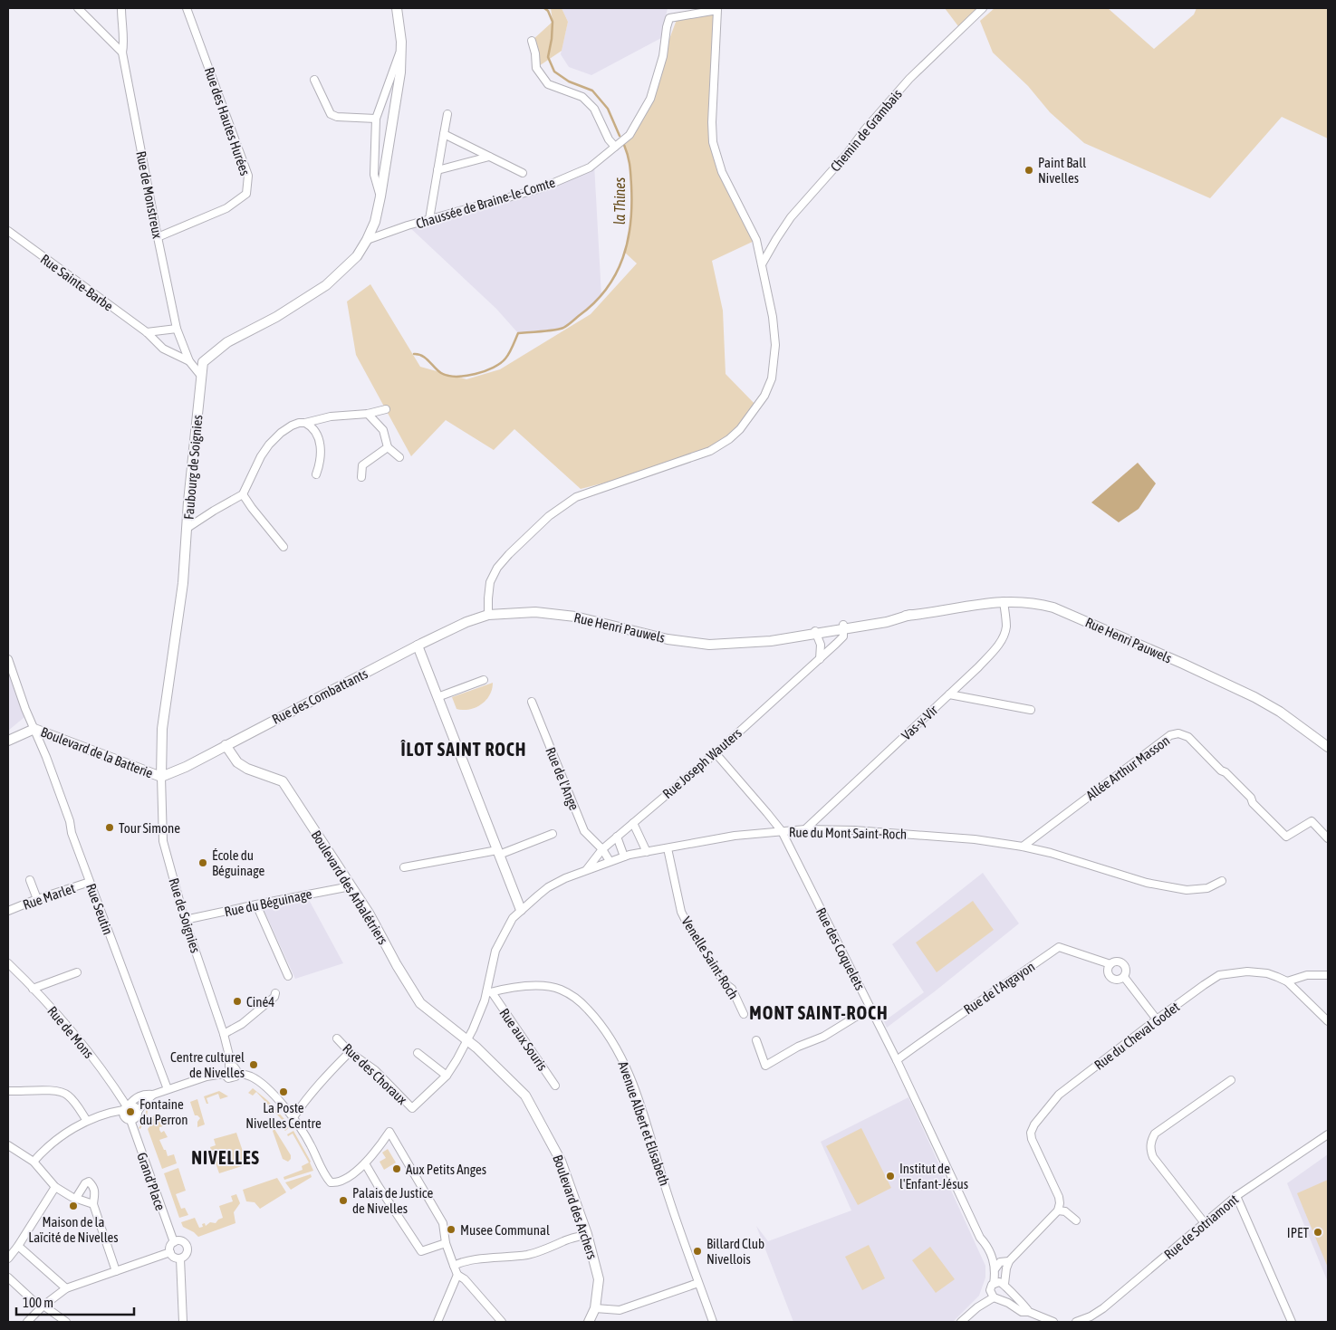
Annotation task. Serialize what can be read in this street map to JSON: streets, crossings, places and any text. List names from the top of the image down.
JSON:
{
  "streets": {
    "main road": [
      "Faubourg de Soignies",
      "Rue Henri Pauwels",
      "Rue des Combattants",
      "Boulevard de la Batterie",
      "Boulevard des Arbalétriers",
      "Boulevard des Archers"
    ],
    "street": [
      "Rue des Hautes Hurées",
      "Chemin de Grambais",
      "Rue de Monstreux",
      "Chaussée de Braine-le-Comte",
      "Rue Sainte-Barbe",
      "Vas-y-Vir",
      "Rue Joseph Wauters",
      "Allée Arthur Masson",
      "Rue de l'Ange",
      "Rue du Mont Saint-Roch",
      "Rue Marlet",
      "Rue du Béguinage",
      "Rue Seutin",
      "Rue de Soignies",
      "Rue des Coquelets",
      "Venelle Saint-Roch",
      "Rue de l'Argayon",
      "Rue de Mons",
      "Rue du Cheval Godet",
      "Rue aux Souris",
      "Rue des Choraux",
      "Avenue Albert et Elisabeth",
      "Grand'Place",
      "Rue de Sotriamont"
    ]
  },
  "crossings": [
    ["Rue des Hautes Hurées", "Rue de Monstreux"],
    ["Chemin de Grambais", "Chaussée de Braine-le-Comte"],
    ["Rue de Monstreux", "Rue Sainte-Barbe"],
    ["Rue de Monstreux", "Faubourg de Soignies"],
    ["Chaussée de Braine-le-Comte", "Faubourg de Soignies"],
    ["Faubourg de Soignies", "Rue des Combattants"],
    ["Faubourg de Soignies", "Boulevard de la Batterie"],
    ["Faubourg de Soignies", "Rue de Soignies"],
    ["Rue Henri Pauwels", "Rue des Combattants"],
    ["Rue Henri Pauwels", "Vas-y-Vir"],
    ["Rue Henri Pauwels", "Rue Joseph Wauters"],
    ["Rue des Combattants", "Boulevard de la Batterie"],
    ["Rue des Combattants", "Boulevard des Arbalétriers"],
    ["Rue des Combattants", "Rue de Soignies"],
    ["Vas-y-Vir", "Rue du Mont Saint-Roch"],
    ["Boulevard de la Batterie", "Rue Seutin"],
    ["Boulevard de la Batterie", "Rue de Soignies"],
    ["Rue Joseph Wauters", "Rue de l'Ange"],
    ["Rue Joseph Wauters", "Rue du Mont Saint-Roch"],
    ["Rue Joseph Wauters", "Rue des Coquelets"],
    ["Allée Arthur Masson", "Rue du Mont Saint-Roch"],
    ["Rue de l'Ange", "Rue du Mont Saint-Roch"],
    ["Rue du Mont Saint-Roch", "Boulevard des Arbalétriers"],
    ["Rue du Mont Saint-Roch", "Rue des Coquelets"],
    ["Rue du Mont Saint-Roch", "Venelle Saint-Roch"],
    ["Rue du Mont Saint-Roch", "Rue aux Souris"],
    ["Rue du Mont Saint-Roch", "Rue des Choraux"],
    ["Rue du Mont Saint-Roch", "Avenue Albert et Elisabeth"],
    ["Rue du Mont Saint-Roch", "Boulevard des Archers"],
    ["Boulevard des Arbalétriers", "Rue du Béguinage"],
    ["Boulevard des Arbalétriers", "Boulevard des Archers"],
    ["Rue Marlet", "Rue Seutin"],
    ["Rue du Béguinage", "Rue de Soignies"],
    ["Rue des Coquelets", "Rue de l'Argayon"],
    ["Rue de Mons", "Grand'Place"],
    ["Rue aux Souris", "Avenue Albert et Elisabeth"]
  ],
  "districts": ["ÎLOT SAINT ROCH", "MONT SAINT-ROCH", "NIVELLES"],
  "water": ["la Thines"],
  "places": [
    "Paint Ball Nivelles",
    "Tour Simone",
    "École du Béguinage",
    "Ciné4",
    "Centre culturel de Nivelles",
    "La Poste Nivelles Centre",
    "Fontaine du Perron",
    "Aux Petits Anges",
    "Institut de l'Enfant-Jésus",
    "Palais de Justice de Nivelles",
    "Maison de la Laïcité de Nivelles",
    "Musee Communal",
    "IPET",
    "Billard Club Nivellois"
  ],
  "scale_bar": "100 m"
}
